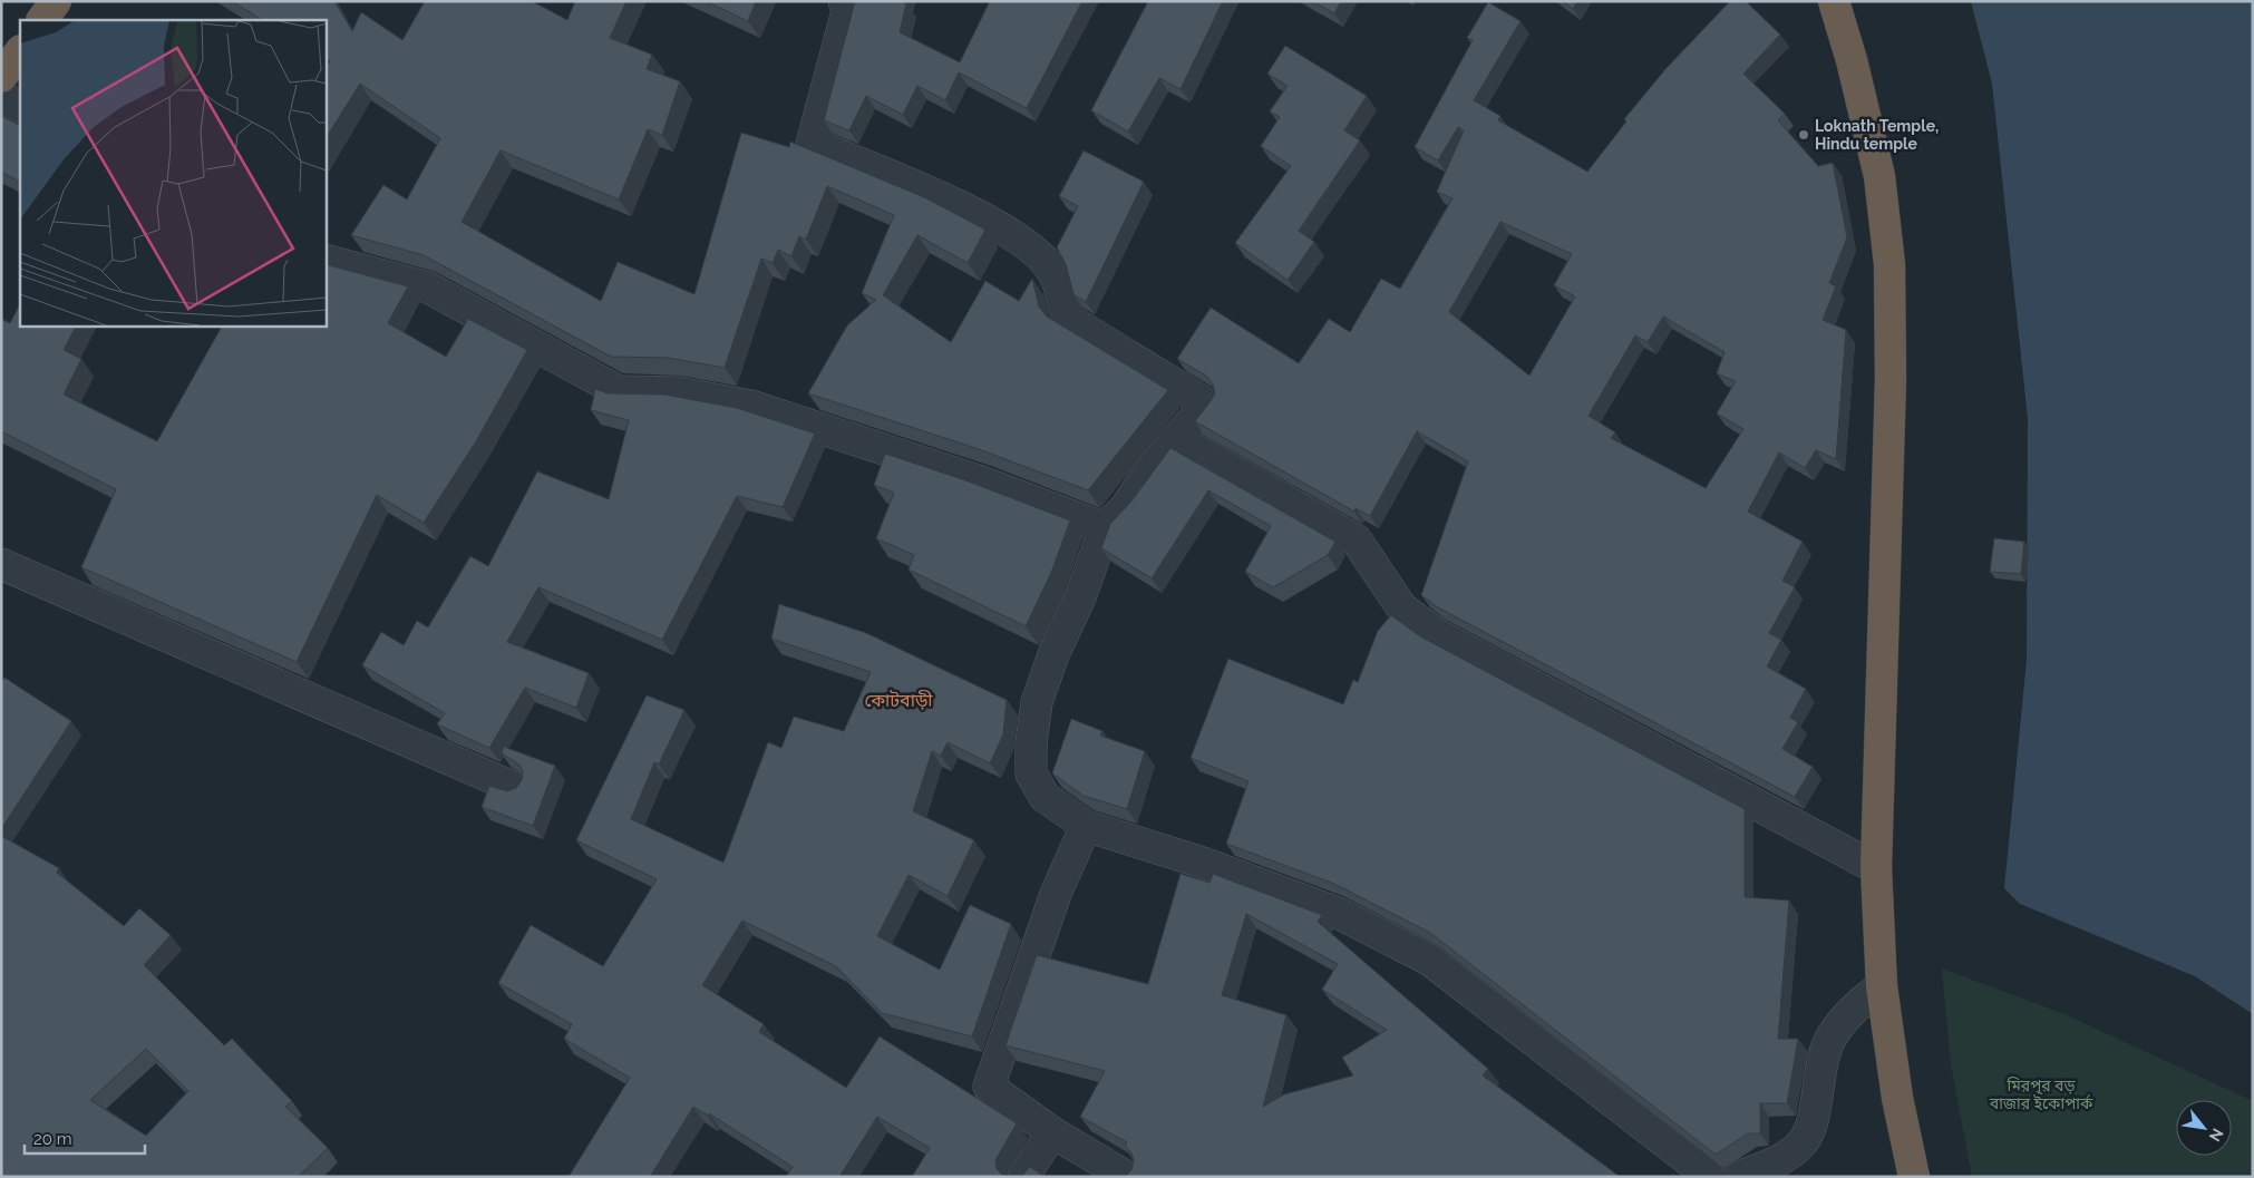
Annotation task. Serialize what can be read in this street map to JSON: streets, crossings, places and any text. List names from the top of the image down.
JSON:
{
  "districts": ["কোটবাড়ী"],
  "parks": ["মিরপুর বড় বাজার ইকোপার্ক"],
  "places": ["Loknath Temple, Hindu temple"],
  "scale_bar": "20 m",
  "north": "bottom right"
}
